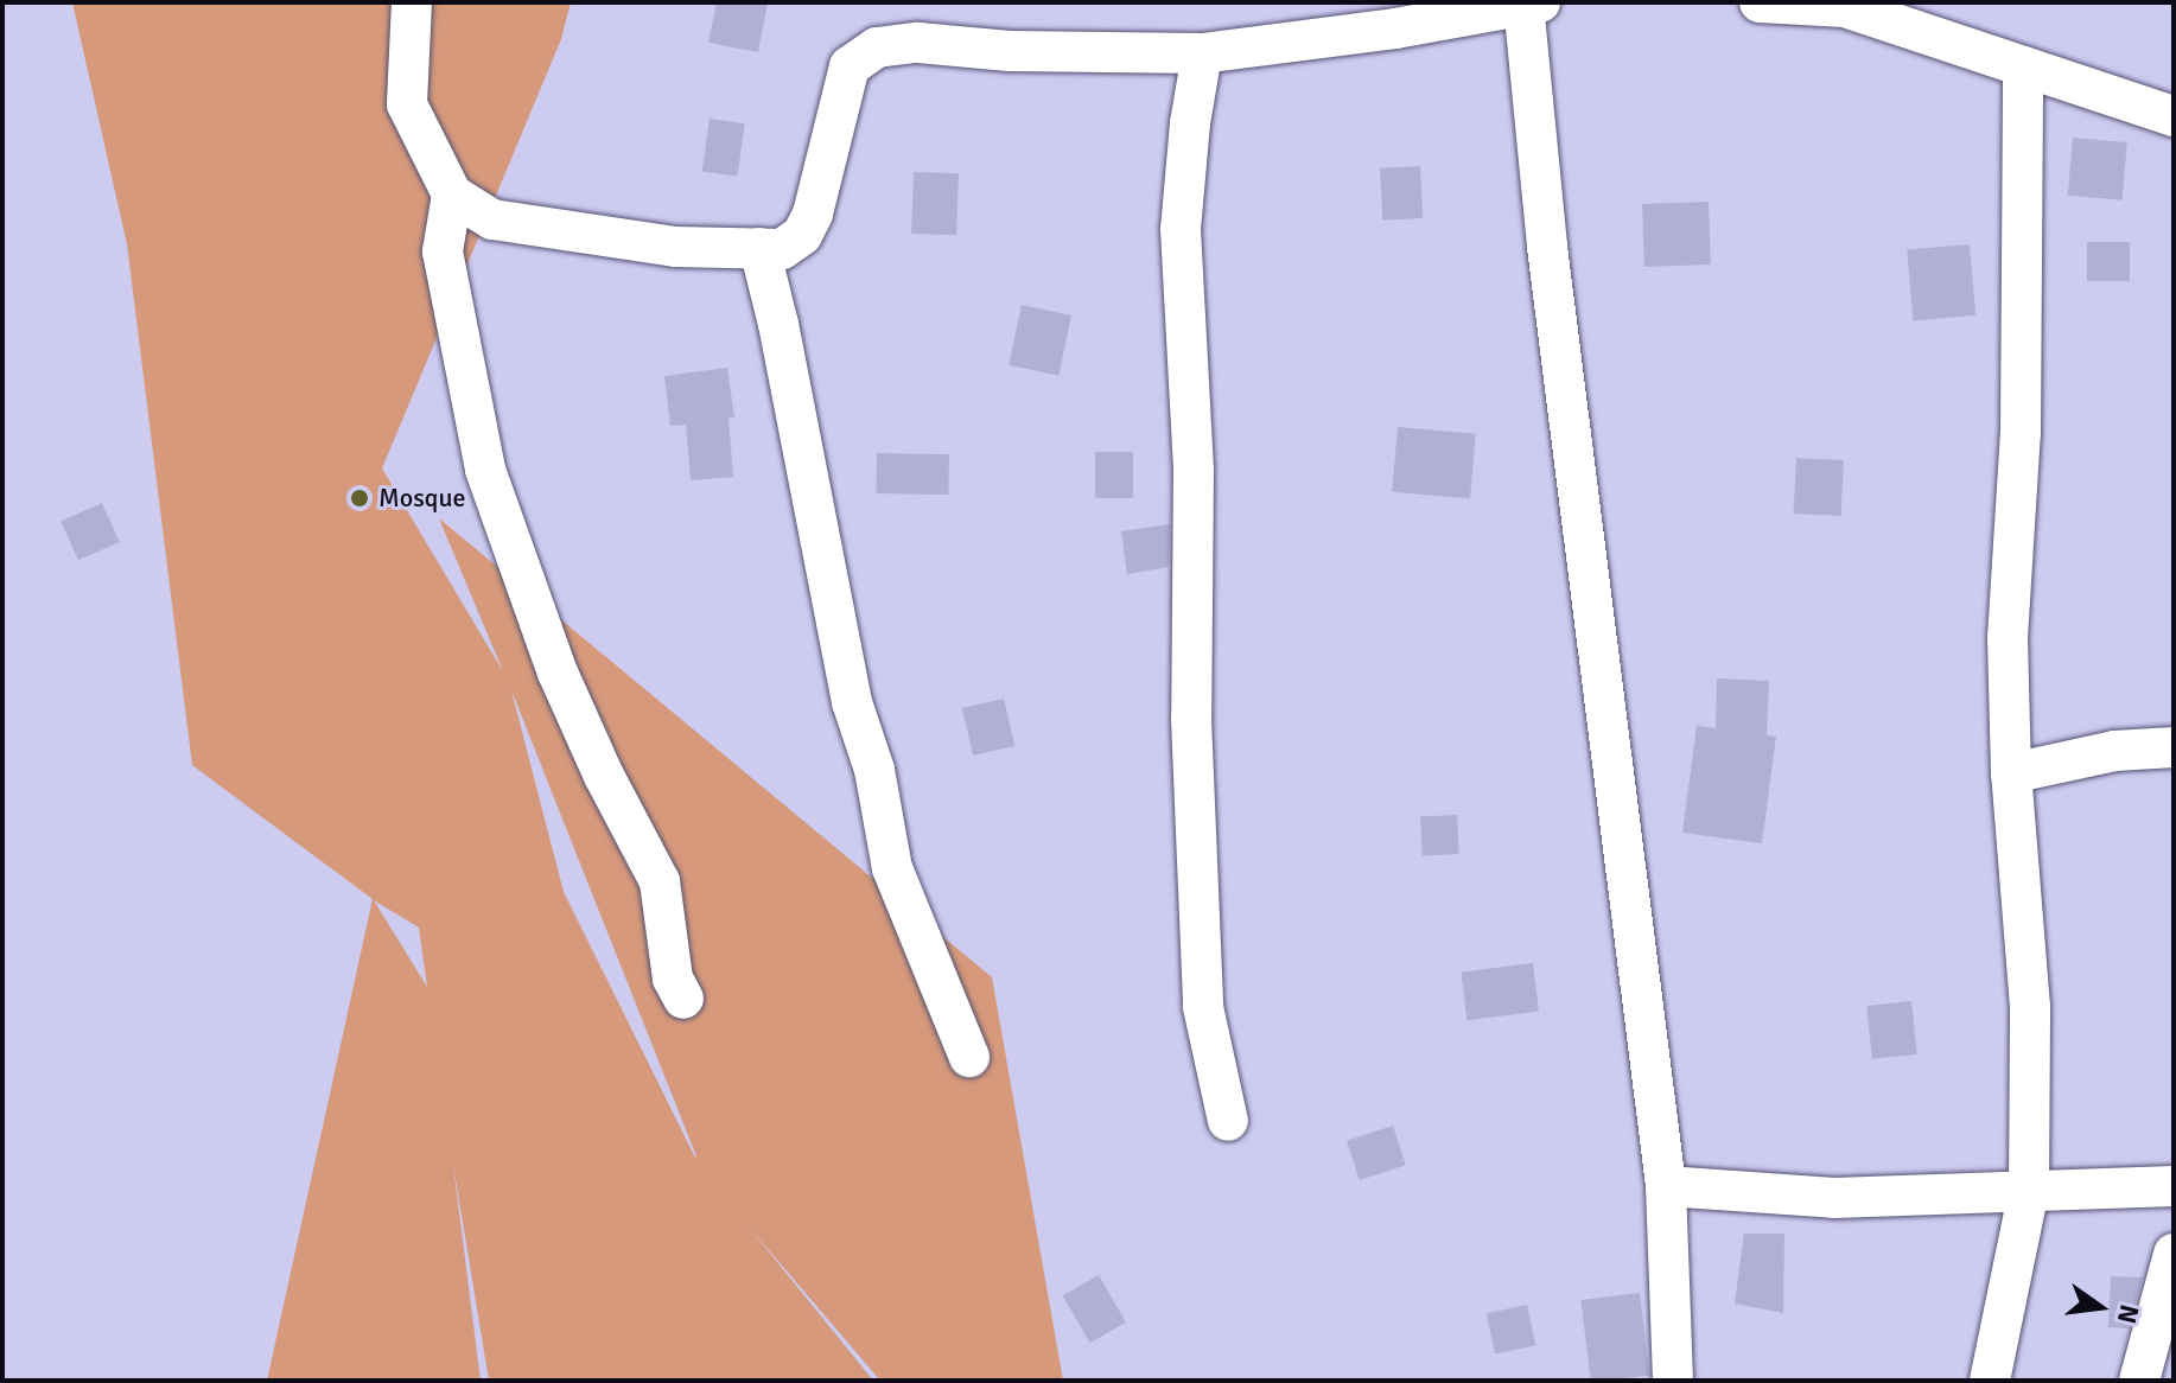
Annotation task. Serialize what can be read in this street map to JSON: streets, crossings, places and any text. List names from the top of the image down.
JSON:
{
  "places": ["Mosque"],
  "north": "right"
}
